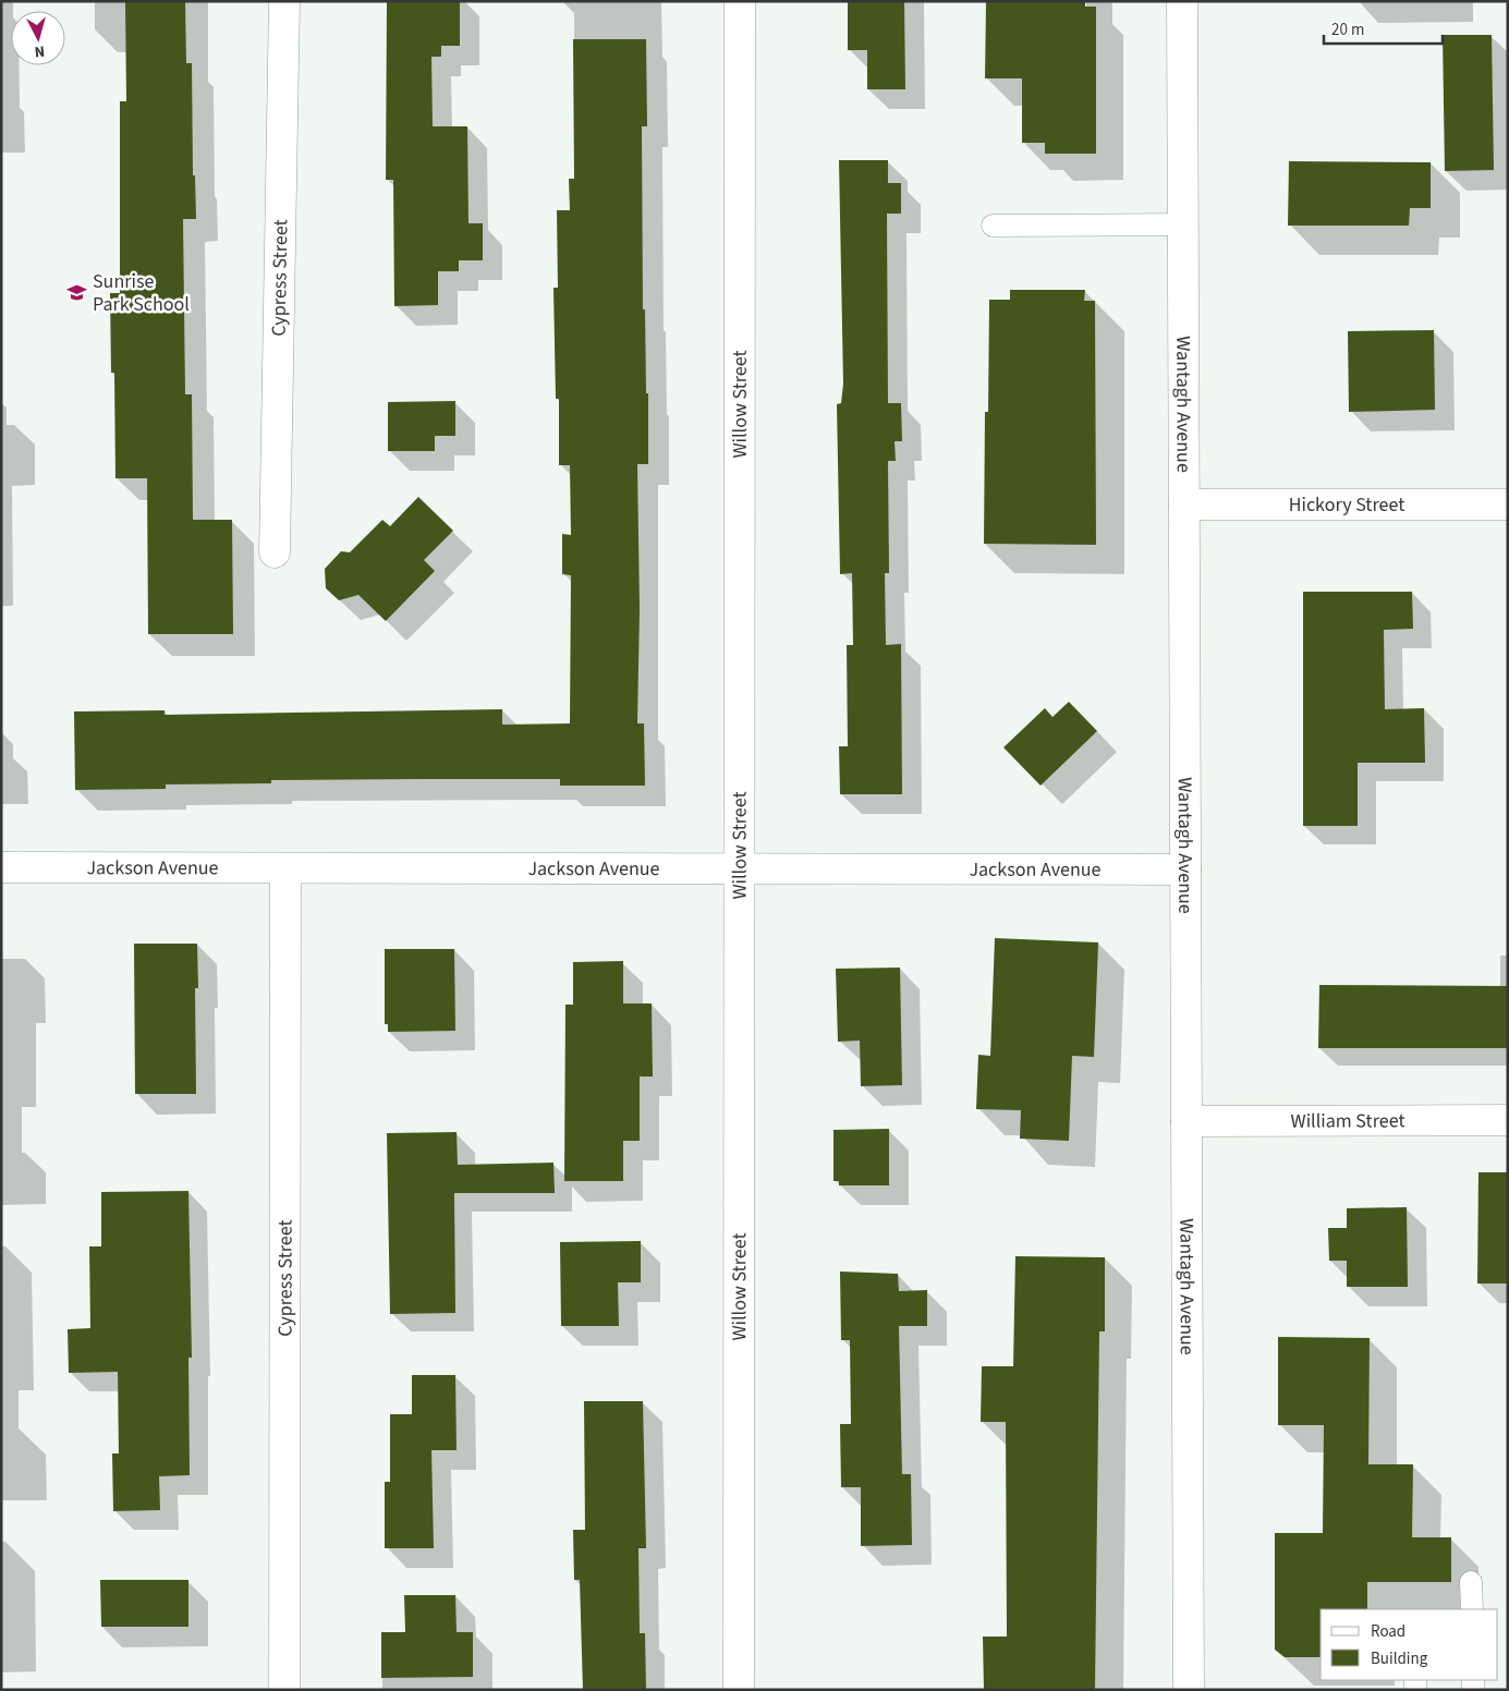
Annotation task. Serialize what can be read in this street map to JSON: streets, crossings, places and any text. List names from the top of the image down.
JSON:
{
  "streets": {
    "street": [
      "Cypress Street",
      "Willow Street",
      "Wantagh Avenue",
      "Hickory Street",
      "Jackson Avenue",
      "William Street"
    ]
  },
  "crossings": [
    ["Cypress Street", "Jackson Avenue"],
    ["Willow Street", "Jackson Avenue"],
    ["Wantagh Avenue", "Hickory Street"],
    ["Wantagh Avenue", "Jackson Avenue"],
    ["Wantagh Avenue", "William Street"]
  ],
  "places": {
    "school or university": ["Sunrise Park School"]
  },
  "legend": ["Road", "Building"],
  "scale_bar": "20 m",
  "north": "bottom"
}
